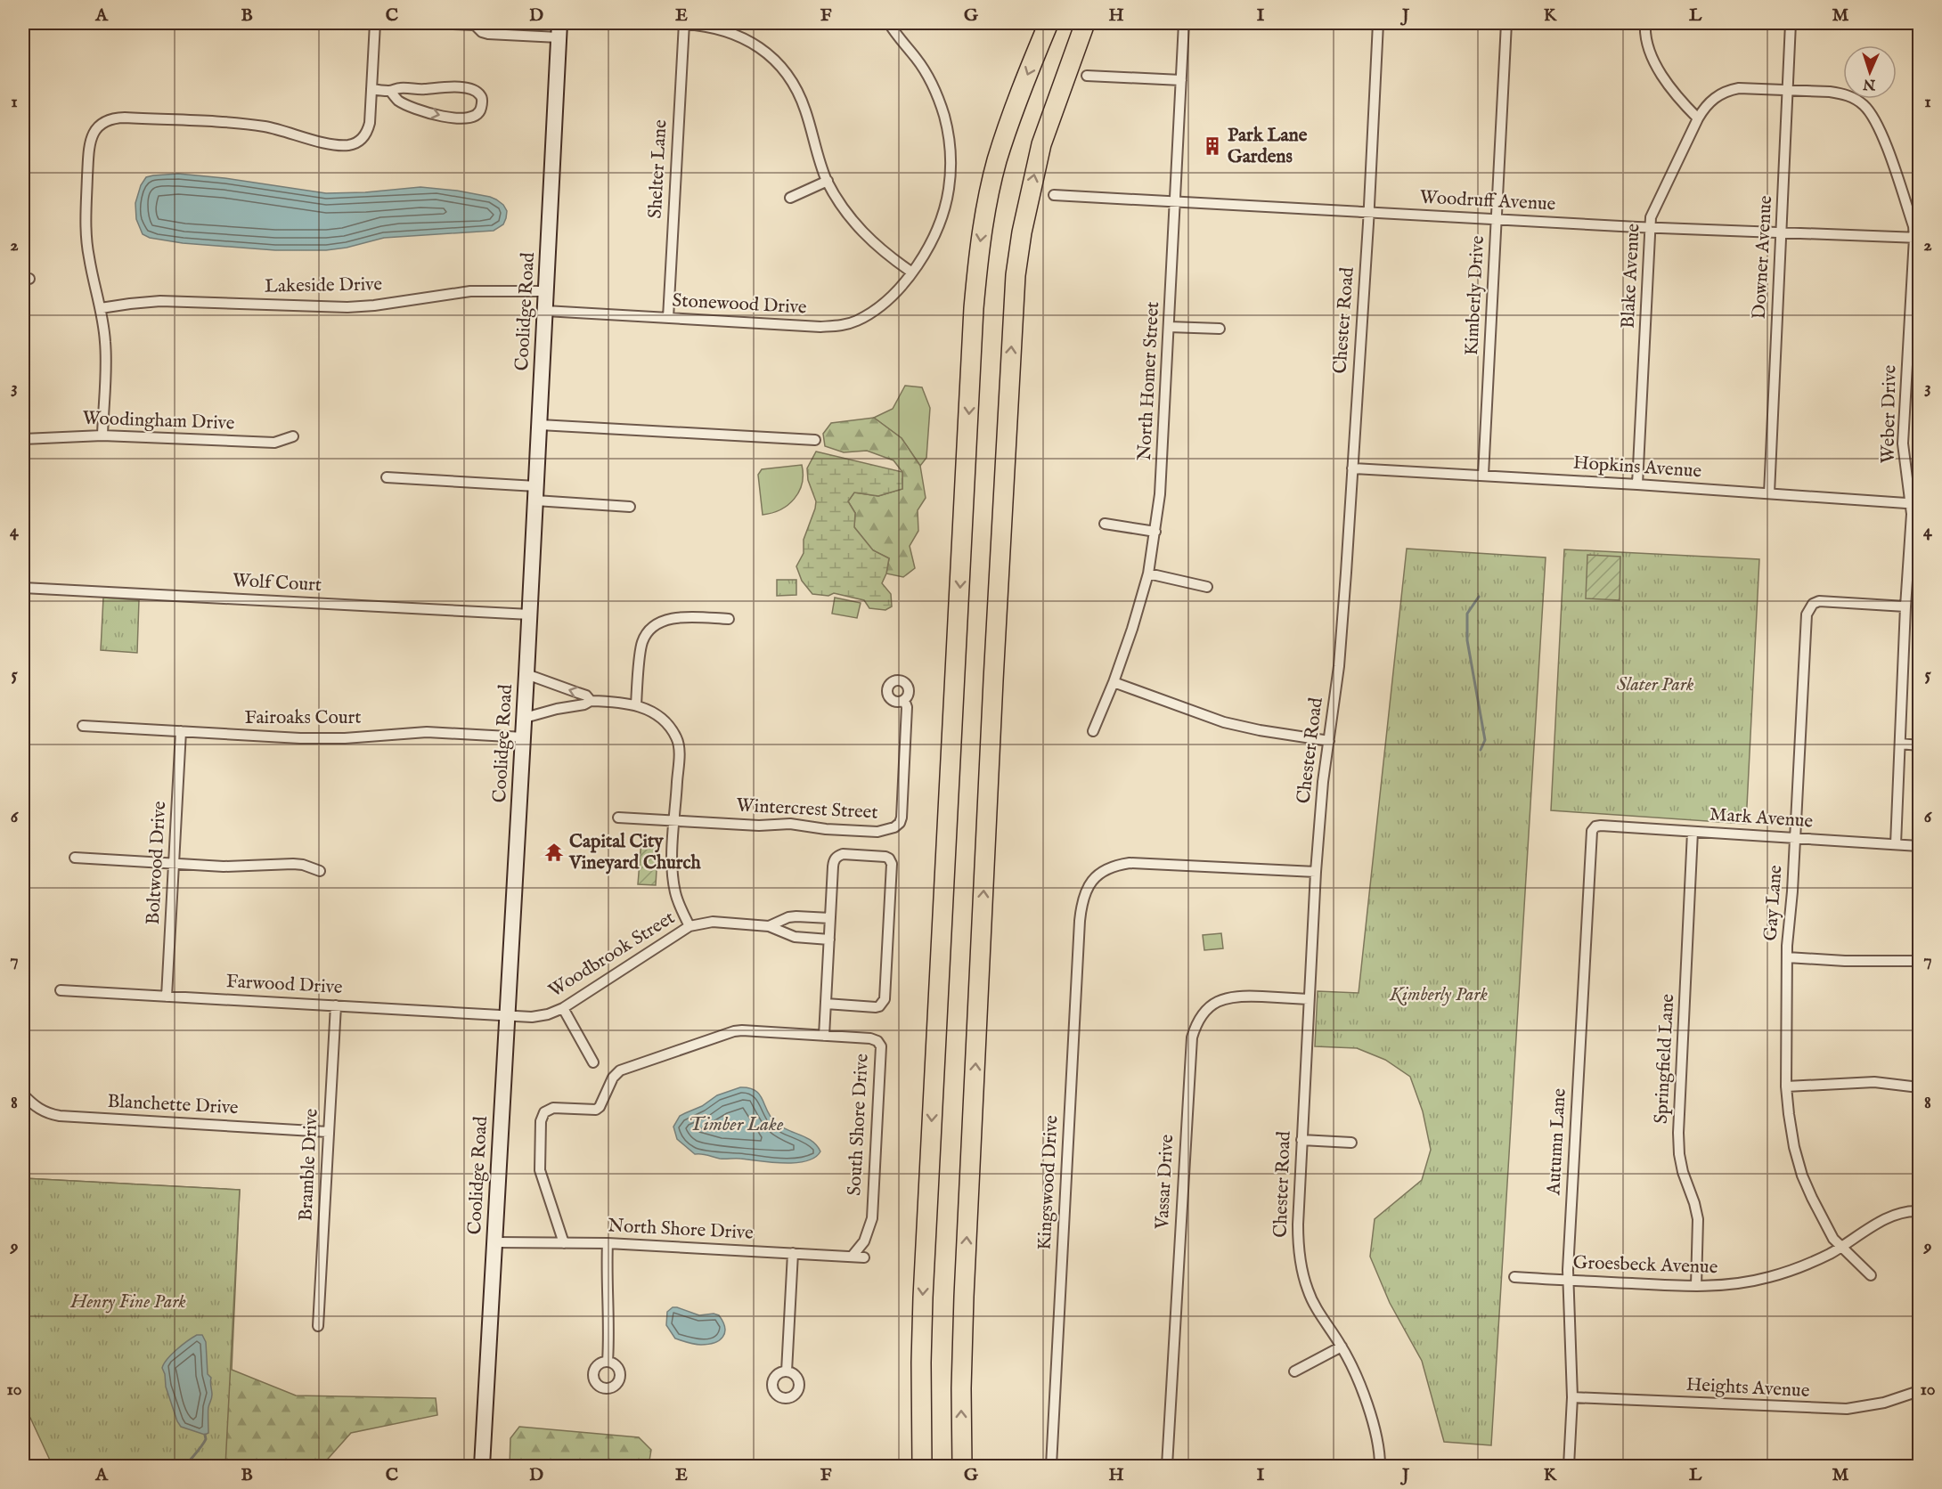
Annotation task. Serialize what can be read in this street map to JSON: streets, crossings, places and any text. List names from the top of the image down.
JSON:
{
  "streets": {
    "street": [
      "Shelter Lane",
      "Woodruff Avenue",
      "Downer Avenue",
      "Blake Avenue",
      "Lakeside Drive",
      "Kimberly Drive",
      "Stonewood Drive",
      "Coolidge Road",
      "Chester Road",
      "North Homer Street",
      "Weber Drive",
      "Woodingham Drive",
      "Hopkins Avenue",
      "Wolf Court",
      "Fairoaks Court",
      "Wintercrest Street",
      "Mark Avenue",
      "Boltwood Drive",
      "Gay Lane",
      "Woodbrook Street",
      "Farwood Drive",
      "Springfield Lane",
      "Blanchette Drive",
      "South Shore Drive",
      "Autumn Lane",
      "Bramble Drive",
      "Vassar Drive",
      "Kingswood Drive",
      "North Shore Drive",
      "Groesbeck Avenue",
      "Heights Avenue"
    ]
  },
  "crossings": [
    ["Shelter Lane", "Stonewood Drive"],
    ["Woodruff Avenue", "Downer Avenue"],
    ["Woodruff Avenue", "Blake Avenue"],
    ["Woodruff Avenue", "Kimberly Drive"],
    ["Woodruff Avenue", "Chester Road"],
    ["Woodruff Avenue", "North Homer Street"],
    ["Woodruff Avenue", "Weber Drive"],
    ["Downer Avenue", "Blake Avenue"],
    ["Downer Avenue", "Weber Drive"],
    ["Downer Avenue", "Hopkins Avenue"],
    ["Blake Avenue", "Weber Drive"],
    ["Blake Avenue", "Hopkins Avenue"],
    ["Lakeside Drive", "Coolidge Road"],
    ["Kimberly Drive", "Hopkins Avenue"],
    ["Stonewood Drive", "Coolidge Road"],
    ["Coolidge Road", "Wolf Court"],
    ["Coolidge Road", "Fairoaks Court"],
    ["Coolidge Road", "Woodbrook Street"],
    ["Coolidge Road", "Farwood Drive"],
    ["Coolidge Road", "North Shore Drive"],
    ["Chester Road", "Hopkins Avenue"],
    ["Chester Road", "Vassar Drive"],
    ["Chester Road", "Kingswood Drive"],
    ["Weber Drive", "Hopkins Avenue"],
    ["Weber Drive", "Mark Avenue"],
    ["Weber Drive", "Gay Lane"],
    ["Fairoaks Court", "Boltwood Drive"],
    ["Mark Avenue", "Gay Lane"],
    ["Mark Avenue", "Springfield Lane"],
    ["Mark Avenue", "Autumn Lane"],
    ["Boltwood Drive", "Farwood Drive"],
    ["Gay Lane", "Groesbeck Avenue"],
    ["Woodbrook Street", "Farwood Drive"],
    ["Farwood Drive", "Bramble Drive"],
    ["Springfield Lane", "Groesbeck Avenue"],
    ["Blanchette Drive", "Bramble Drive"],
    ["South Shore Drive", "North Shore Drive"],
    ["Autumn Lane", "Groesbeck Avenue"],
    ["Autumn Lane", "Heights Avenue"]
  ],
  "water": ["Timber Lake"],
  "parks": ["Slater Park", "Kimberly Park", "Henry Fine Park"],
  "places": {
    "building": ["Park Lane Gardens"],
    "temple": ["Capital City Vineyard Church"]
  },
  "north": "bottom",
  "grid": {
    "columns": [
      "A",
      "B",
      "C",
      "D",
      "E",
      "F",
      "G",
      "H",
      "I",
      "J",
      "K",
      "L",
      "M"
    ],
    "rows": [
      "1",
      "2",
      "3",
      "4",
      "5",
      "6",
      "7",
      "8",
      "9",
      "10"
    ]
  }
}
